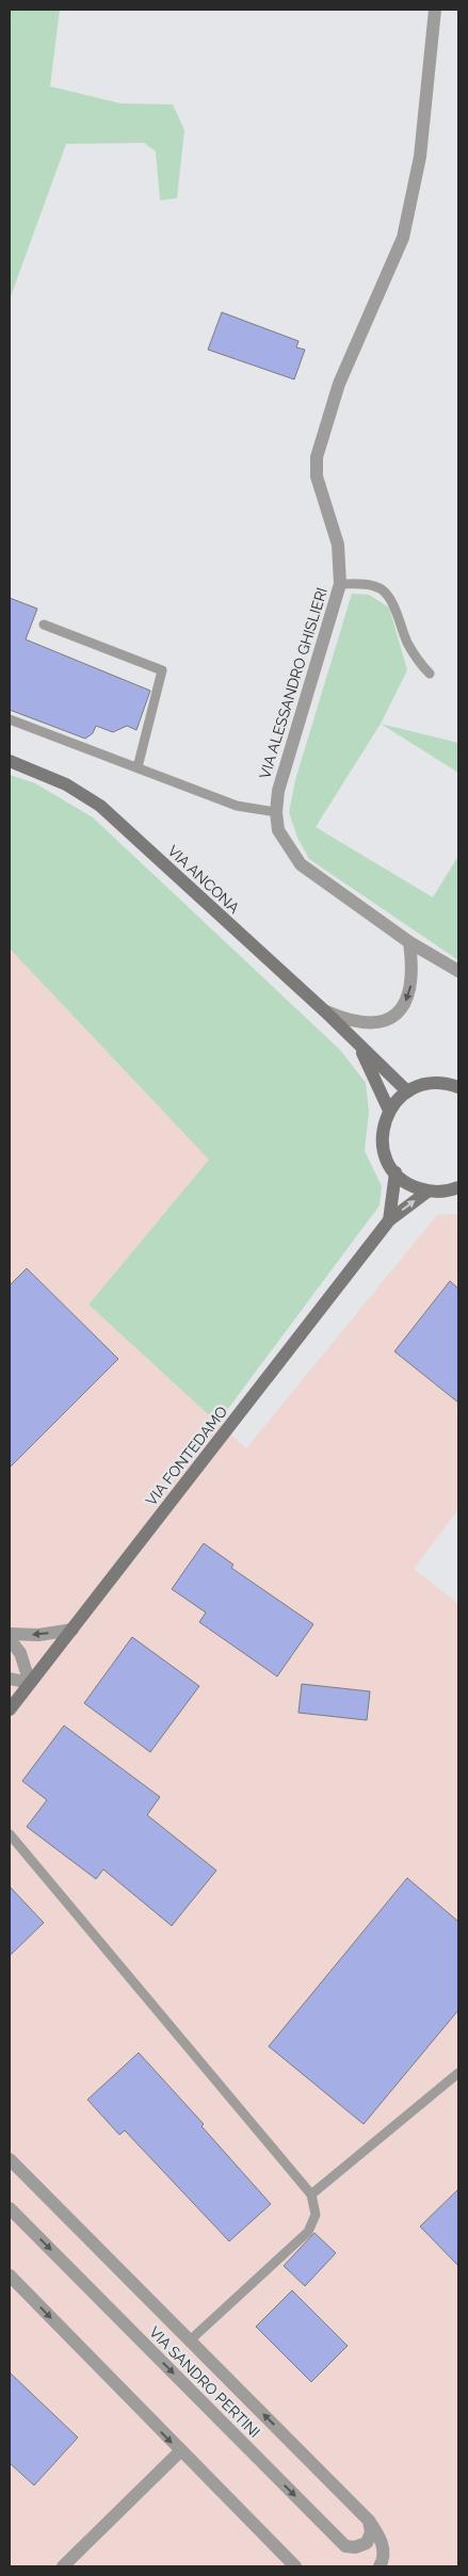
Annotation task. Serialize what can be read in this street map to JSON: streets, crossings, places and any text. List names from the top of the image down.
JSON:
{
  "streets": {
    "main road": ["VIA ANCONA", "VIA FONTEDAMO"],
    "street": ["VIA ALESSANDRO GHISLIERI", "VIA SANDRO PERTINI"]
  }
}
